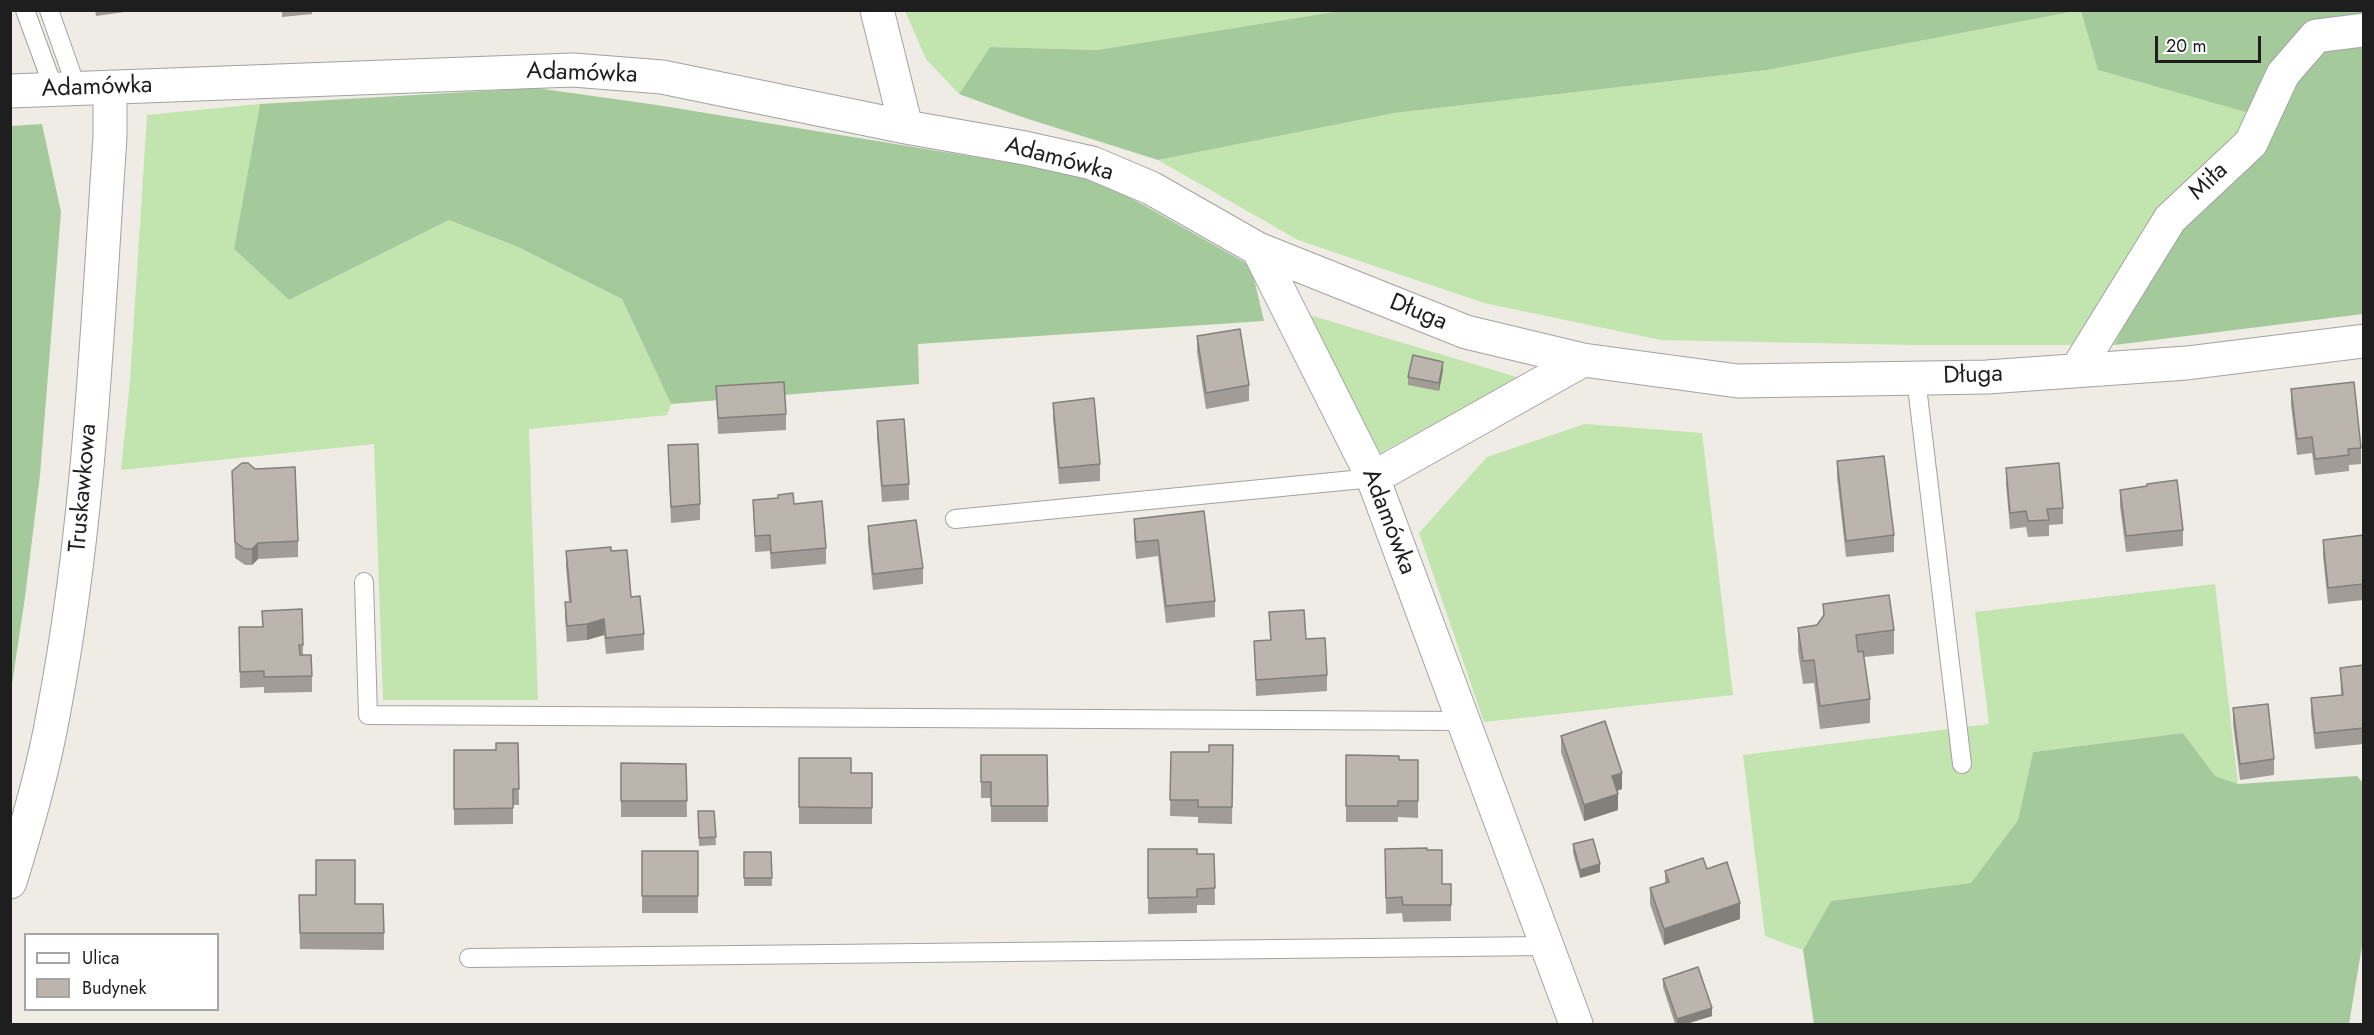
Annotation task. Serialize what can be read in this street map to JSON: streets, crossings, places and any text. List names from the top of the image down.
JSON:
{
  "streets": {
    "street": [
      "Adamówka",
      "Miła",
      "Długa",
      "Truskawkowa"
    ]
  },
  "crossings": [
    ["Adamówka", "Długa"],
    ["Adamówka", "Truskawkowa"],
    ["Miła", "Długa"]
  ],
  "legend": ["Ulica", "Budynek"],
  "scale_bar": "20 m"
}
